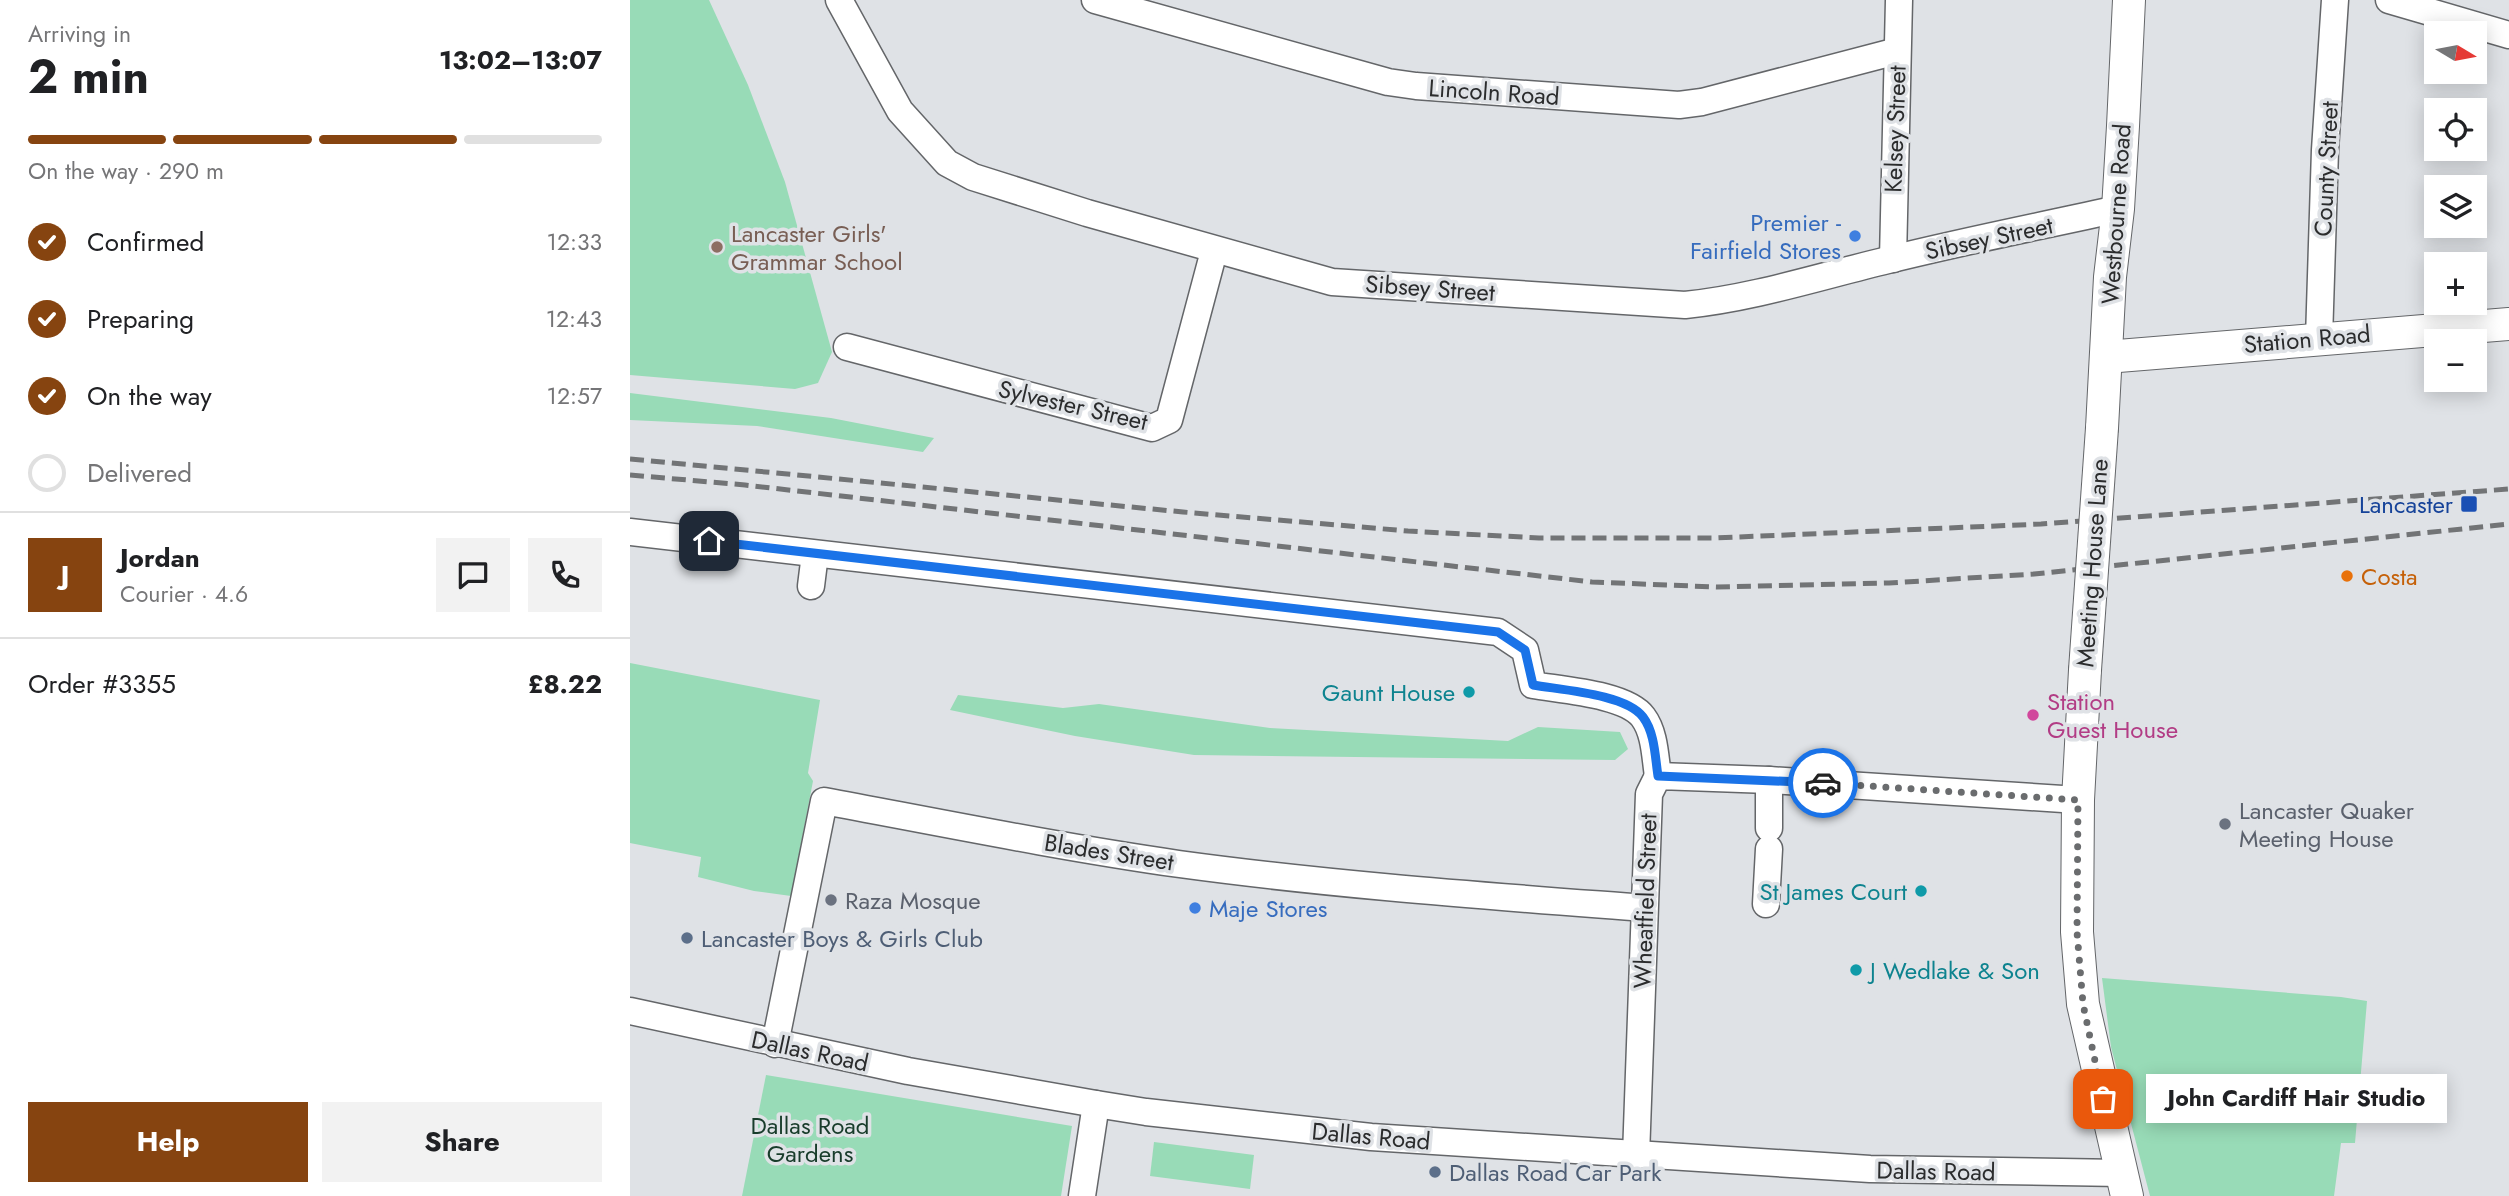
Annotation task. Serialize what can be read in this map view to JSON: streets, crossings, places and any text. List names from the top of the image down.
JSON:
{
  "streets": {
    "street": [
      "Lincoln Road",
      "Kelsey Street",
      "County Street",
      "Westbourne Road",
      "Sibsey Street",
      "Station Road",
      "Sylvester Street",
      "Meeting House Lane",
      "Blades Street",
      "Wheatfield Street",
      "Dallas Road"
    ]
  },
  "crossings": [
    ["Lincoln Road", "Kelsey Street"],
    ["Kelsey Street", "Sibsey Street"],
    ["County Street", "Station Road"],
    ["Westbourne Road", "Sibsey Street"],
    ["Westbourne Road", "Station Road"],
    ["Westbourne Road", "Meeting House Lane"],
    ["Sibsey Street", "Sylvester Street"],
    ["Meeting House Lane", "Dallas Road"],
    ["Blades Street", "Wheatfield Street"],
    ["Blades Street", "Dallas Road"],
    ["Wheatfield Street", "Dallas Road"]
  ],
  "parks": ["Dallas Road Gardens"],
  "places": {
    "other": [
      "Premier - Fairfield Stores",
      "Lancaster Girls' Grammar School",
      "Costa",
      "Gaunt House",
      "Station Guest House",
      "Lancaster Quaker Meeting House",
      "St James Court",
      "Raza Mosque",
      "Maje Stores",
      "Lancaster Boys & Girls Club",
      "J Wedlake & Son",
      "John Cardiff Hair Studio",
      "Dallas Road Car Park"
    ],
    "transit": ["Lancaster"]
  },
  "north": "right",
  "page": {
    "heading": ["2 min", "Arriving in", "13:02–13:07"],
    "panel": [
      "Jordan",
      "Courier · 4.6",
      "Order #3355",
      "£8.22"
    ],
    "map_buttons": ["+", "−"],
    "bar": "On the way · 290 m",
    "list": [
      ["Confirmed", "12:33"],
      ["Preparing", "12:43"],
      ["On the way", "12:57"],
      "Delivered"
    ],
    "round": "J",
    "bubble": "John Cardiff Hair Studio",
    "buttons": ["Help", "Share"]
  }
}
